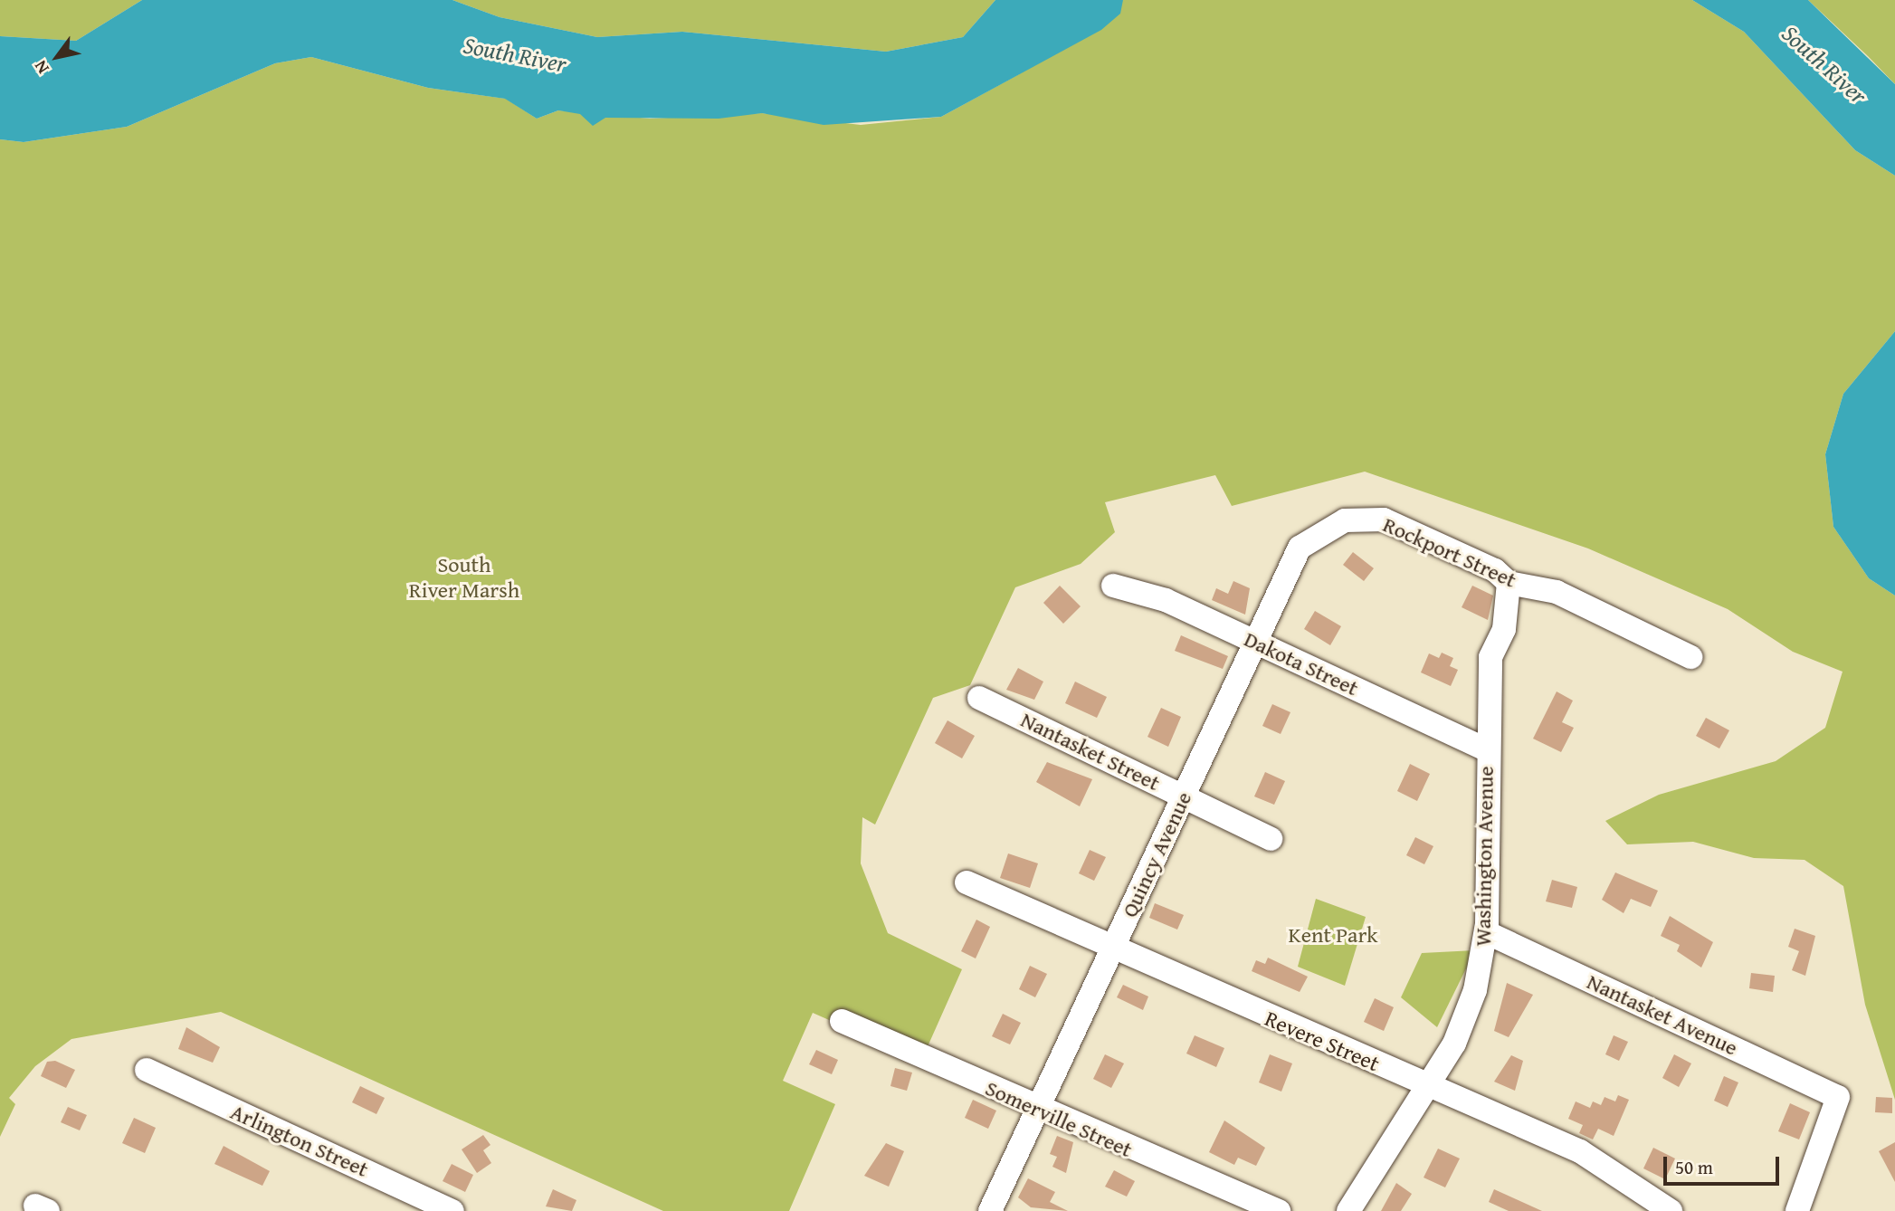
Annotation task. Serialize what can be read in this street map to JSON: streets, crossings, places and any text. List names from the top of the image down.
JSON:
{
  "streets": {
    "street": [
      "Rockport Street",
      "Dakota Street",
      "Nantasket Street",
      "Quincy Avenue",
      "Washington Avenue",
      "Nantasket Avenue",
      "Revere Street",
      "Somerville Street",
      "Arlington Street"
    ]
  },
  "crossings": [
    ["Rockport Street", "Quincy Avenue"],
    ["Rockport Street", "Washington Avenue"],
    ["Dakota Street", "Quincy Avenue"],
    ["Dakota Street", "Washington Avenue"],
    ["Nantasket Street", "Quincy Avenue"],
    ["Quincy Avenue", "Revere Street"],
    ["Quincy Avenue", "Somerville Street"],
    ["Washington Avenue", "Nantasket Avenue"],
    ["Washington Avenue", "Revere Street"]
  ],
  "water": ["South River"],
  "parks": ["South River Marsh", "Kent Park"],
  "scale_bar": "50 m",
  "north": "bottom left"
}
